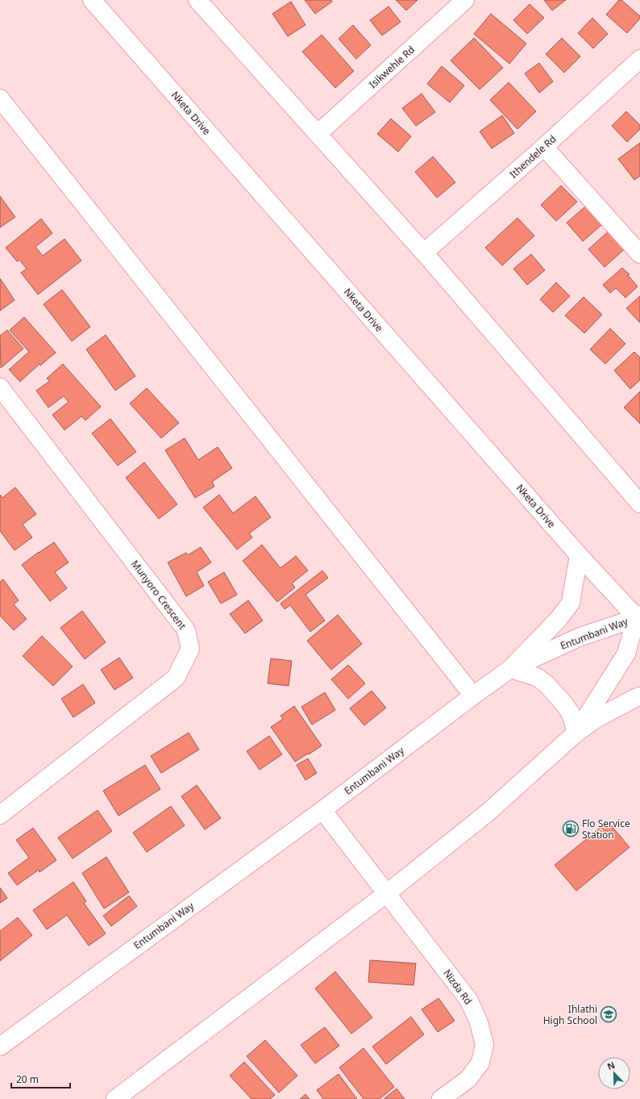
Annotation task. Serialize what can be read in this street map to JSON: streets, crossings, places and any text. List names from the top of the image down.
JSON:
{
  "streets": {
    "street": [
      "Isikwehle Rd",
      "Nketa Drive",
      "Ithendele Rd",
      "Munyoro Crescent",
      "Entumbani Way",
      "Nizda Rd"
    ]
  },
  "crossings": [
    ["Nketa Drive", "Entumbani Way"],
    ["Entumbani Way", "Nizda Rd"]
  ],
  "places": {
    "fuel station": ["Flo Service Station"],
    "school or university": ["Ihlathi High School"]
  },
  "scale_bar": "20 m",
  "north": "top left"
}
